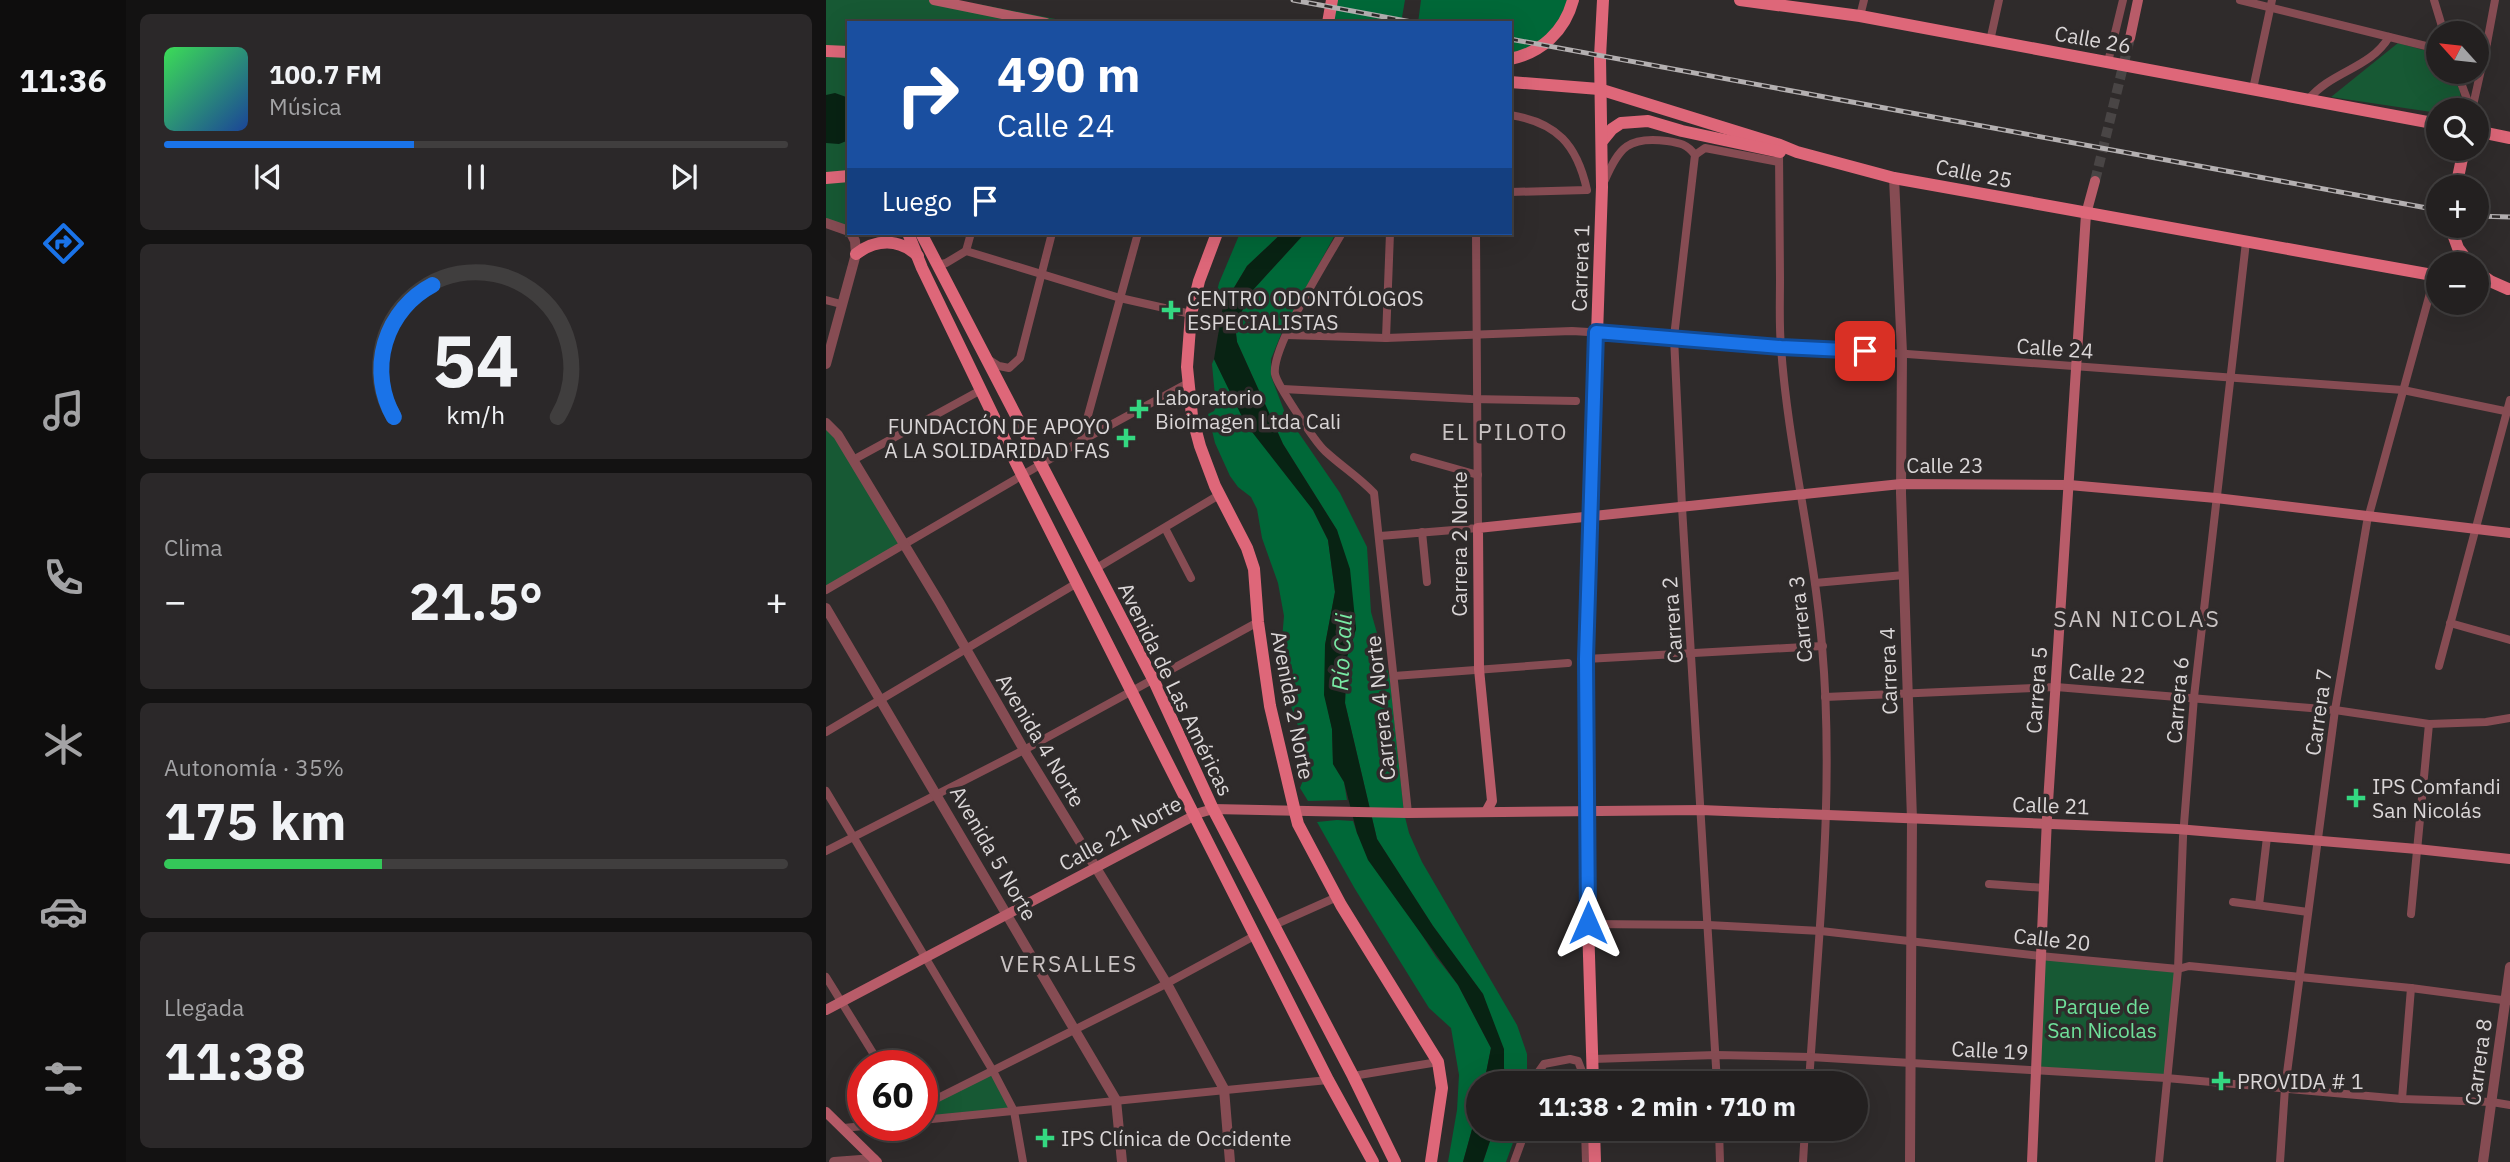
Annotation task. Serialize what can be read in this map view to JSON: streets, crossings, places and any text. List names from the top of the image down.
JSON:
{
  "streets": {
    "main road": [
      "Calle 26",
      "Calle 25",
      "Carrera 1",
      "Calle 23",
      "Carrera 2 Norte",
      "Avenida de Las Américas",
      "Carrera 5",
      "Avenida 2 Norte",
      "Calle 21",
      "Calle 21 Norte"
    ],
    "street": [
      "Calle 24",
      "Carrera 3",
      "Carrera 2",
      "Carrera 4",
      "Calle 22",
      "Carrera 6",
      "Carrera 4 Norte",
      "Carrera 7",
      "Avenida 4 Norte",
      "Avenida 5 Norte",
      "Calle 20",
      "Calle 19",
      "Carrera 8"
    ]
  },
  "crossings": [
    ["Calle 25", "Carrera 4"],
    ["Calle 25", "Carrera 5"],
    ["Calle 25", "Carrera 6"],
    ["Carrera 1", "Calle 24"],
    ["Carrera 1", "Calle 23"],
    ["Carrera 1", "Calle 21"],
    ["Carrera 1", "Calle 21 Norte"],
    ["Carrera 1", "Calle 20"],
    ["Carrera 1", "Calle 19"],
    ["Calle 24", "Carrera 2 Norte"],
    ["Calle 24", "Carrera 3"],
    ["Calle 24", "Carrera 2"],
    ["Calle 24", "Carrera 4"],
    ["Calle 24", "Carrera 5"],
    ["Calle 24", "Carrera 6"],
    ["Calle 24", "Carrera 4 Norte"],
    ["Calle 24", "Carrera 7"],
    ["Calle 23", "Carrera 2 Norte"],
    ["Calle 23", "Carrera 3"],
    ["Calle 23", "Carrera 2"],
    ["Calle 23", "Carrera 4"],
    ["Calle 23", "Carrera 5"],
    ["Calle 23", "Carrera 6"],
    ["Calle 23", "Carrera 4 Norte"],
    ["Calle 23", "Carrera 7"],
    ["Carrera 2 Norte", "Calle 21 Norte"],
    ["Carrera 3", "Calle 22"],
    ["Carrera 3", "Calle 21"],
    ["Carrera 3", "Calle 20"],
    ["Carrera 3", "Calle 19"],
    ["Carrera 2", "Calle 21"],
    ["Carrera 2", "Calle 20"],
    ["Carrera 2", "Calle 19"],
    ["Carrera 4", "Calle 22"],
    ["Carrera 4", "Calle 21"],
    ["Carrera 4", "Calle 20"],
    ["Carrera 4", "Calle 19"],
    ["Calle 22", "Carrera 5"],
    ["Calle 22", "Carrera 6"],
    ["Calle 22", "Carrera 7"],
    ["Avenida de Las Américas", "Calle 21 Norte"],
    ["Carrera 5", "Calle 21"],
    ["Carrera 5", "Calle 20"],
    ["Carrera 5", "Calle 19"],
    ["Carrera 6", "Calle 21"],
    ["Carrera 6", "Calle 20"],
    ["Carrera 6", "Calle 19"],
    ["Avenida 2 Norte", "Calle 21 Norte"],
    ["Carrera 4 Norte", "Calle 21 Norte"],
    ["Carrera 7", "Calle 21"],
    ["Carrera 7", "Calle 20"],
    ["Carrera 7", "Calle 19"],
    ["Avenida 4 Norte", "Calle 21 Norte"],
    ["Calle 21", "Calle 21 Norte"],
    ["Calle 21 Norte", "Avenida 5 Norte"],
    ["Calle 20", "Carrera 8"],
    ["Calle 19", "Carrera 8"]
  ],
  "districts": ["EL PILOTO", "SAN NICOLAS", "VERSALLES"],
  "water": ["Río Cali"],
  "parks": ["Parque de San Nicolas"],
  "places": {
    "health": [
      "CENTRO ODONTÓLOGOS ESPECIALISTAS",
      "Laboratorio Bioimagen Ltda Cali",
      "FUNDACIÓN DE APOYO A LA SOLIDARIDAD FAS",
      "IPS Comfandi San Nicolás",
      "PROVIDA # 1",
      "IPS Clínica de Occidente"
    ]
  },
  "north": "top left",
  "page": {
    "tabs": "11:36",
    "map_buttons": ["+", "−"],
    "turn": ["490 m", "Calle 24"],
    "song": ["100.7 FM", "Música"],
    "then": "Luego",
    "tile": [
      "Clima",
      ["Autonomía · 35%", "175 km"],
      ["Llegada", "11:38"]
    ],
    "heat": ["−", "21.5°", "+"],
    "limit": "60",
    "trip": "11:38 · 2 min · 710 m",
    "gauge": ["54", "km/h"]
  }
}
